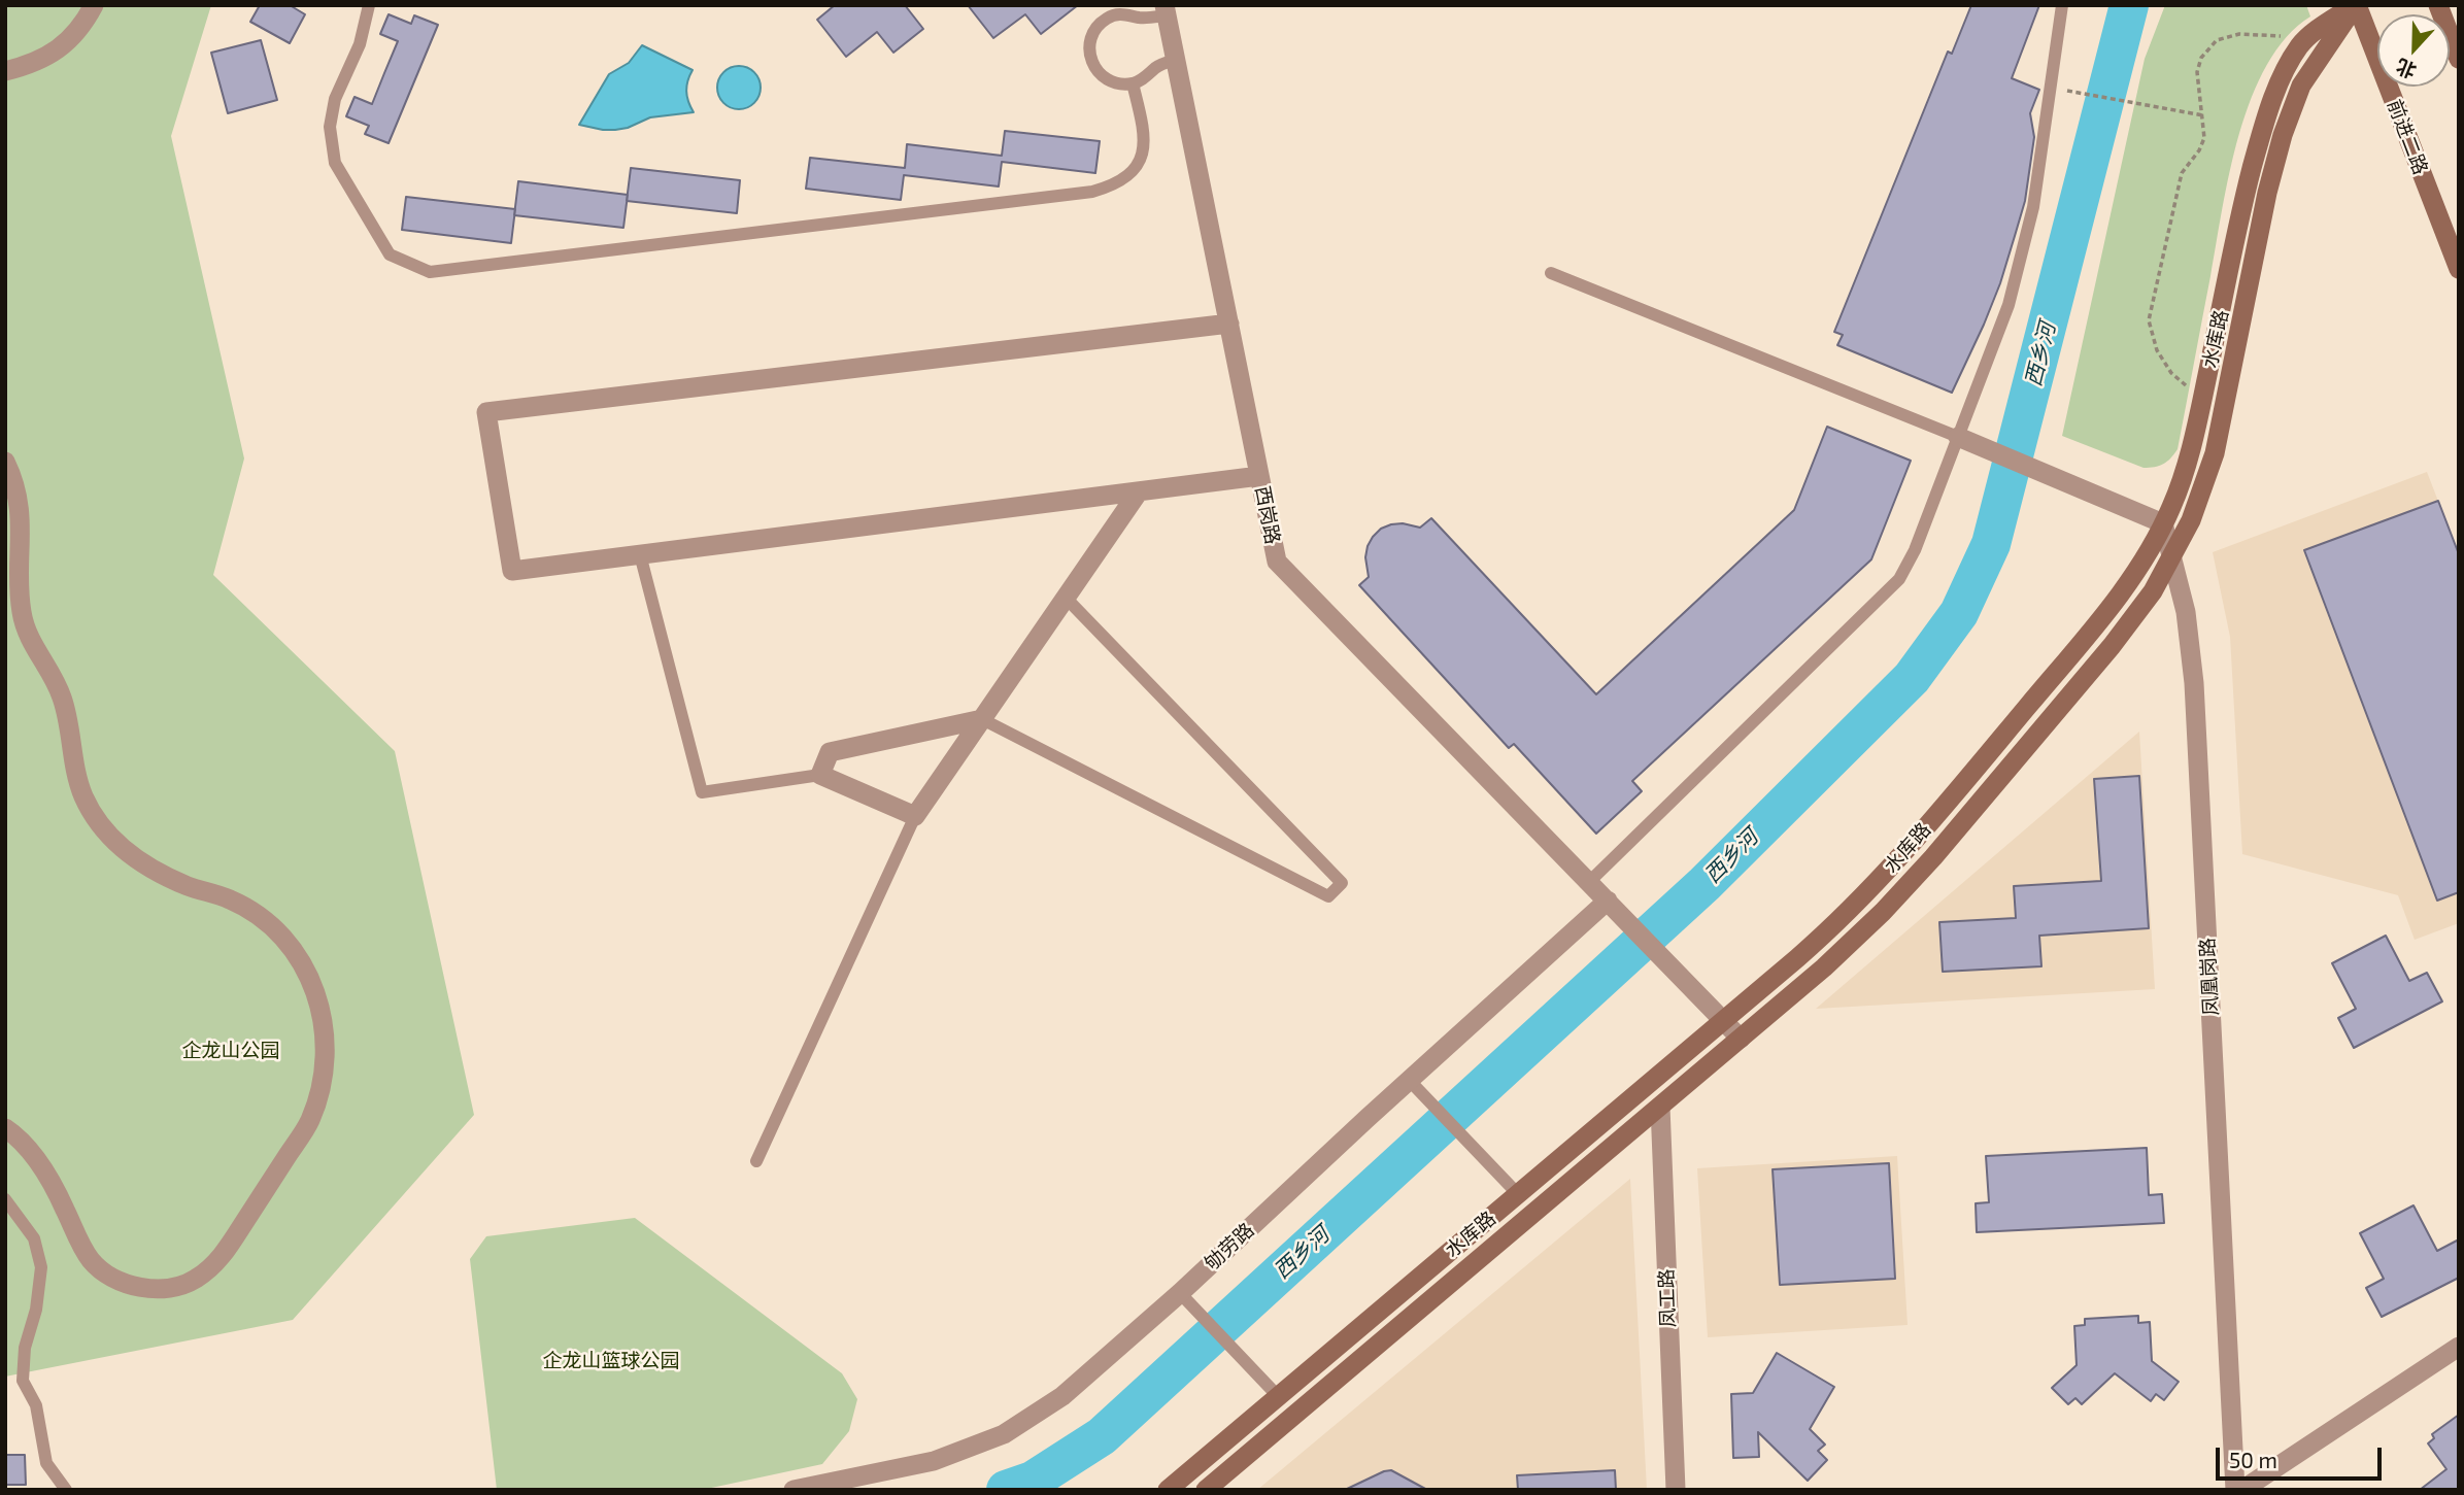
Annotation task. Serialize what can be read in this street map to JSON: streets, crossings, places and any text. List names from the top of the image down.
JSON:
{
  "streets": {
    "main road": ["前进二路", "水库路"],
    "street": [
      "西岗路",
      "凤凰岗路",
      "劬劳路",
      "凤工路"
    ]
  },
  "crossings": [
    ["前进二路", "水库路"],
    ["水库路", "西岗路"],
    ["水库路", "凤凰岗路"],
    ["水库路", "凤工路"],
    ["西岗路", "劬劳路"]
  ],
  "water": ["西乡河"],
  "parks": ["企龙山公园", "企龙山篮球公园"],
  "scale_bar": "50 m",
  "north": "bottom"
}
